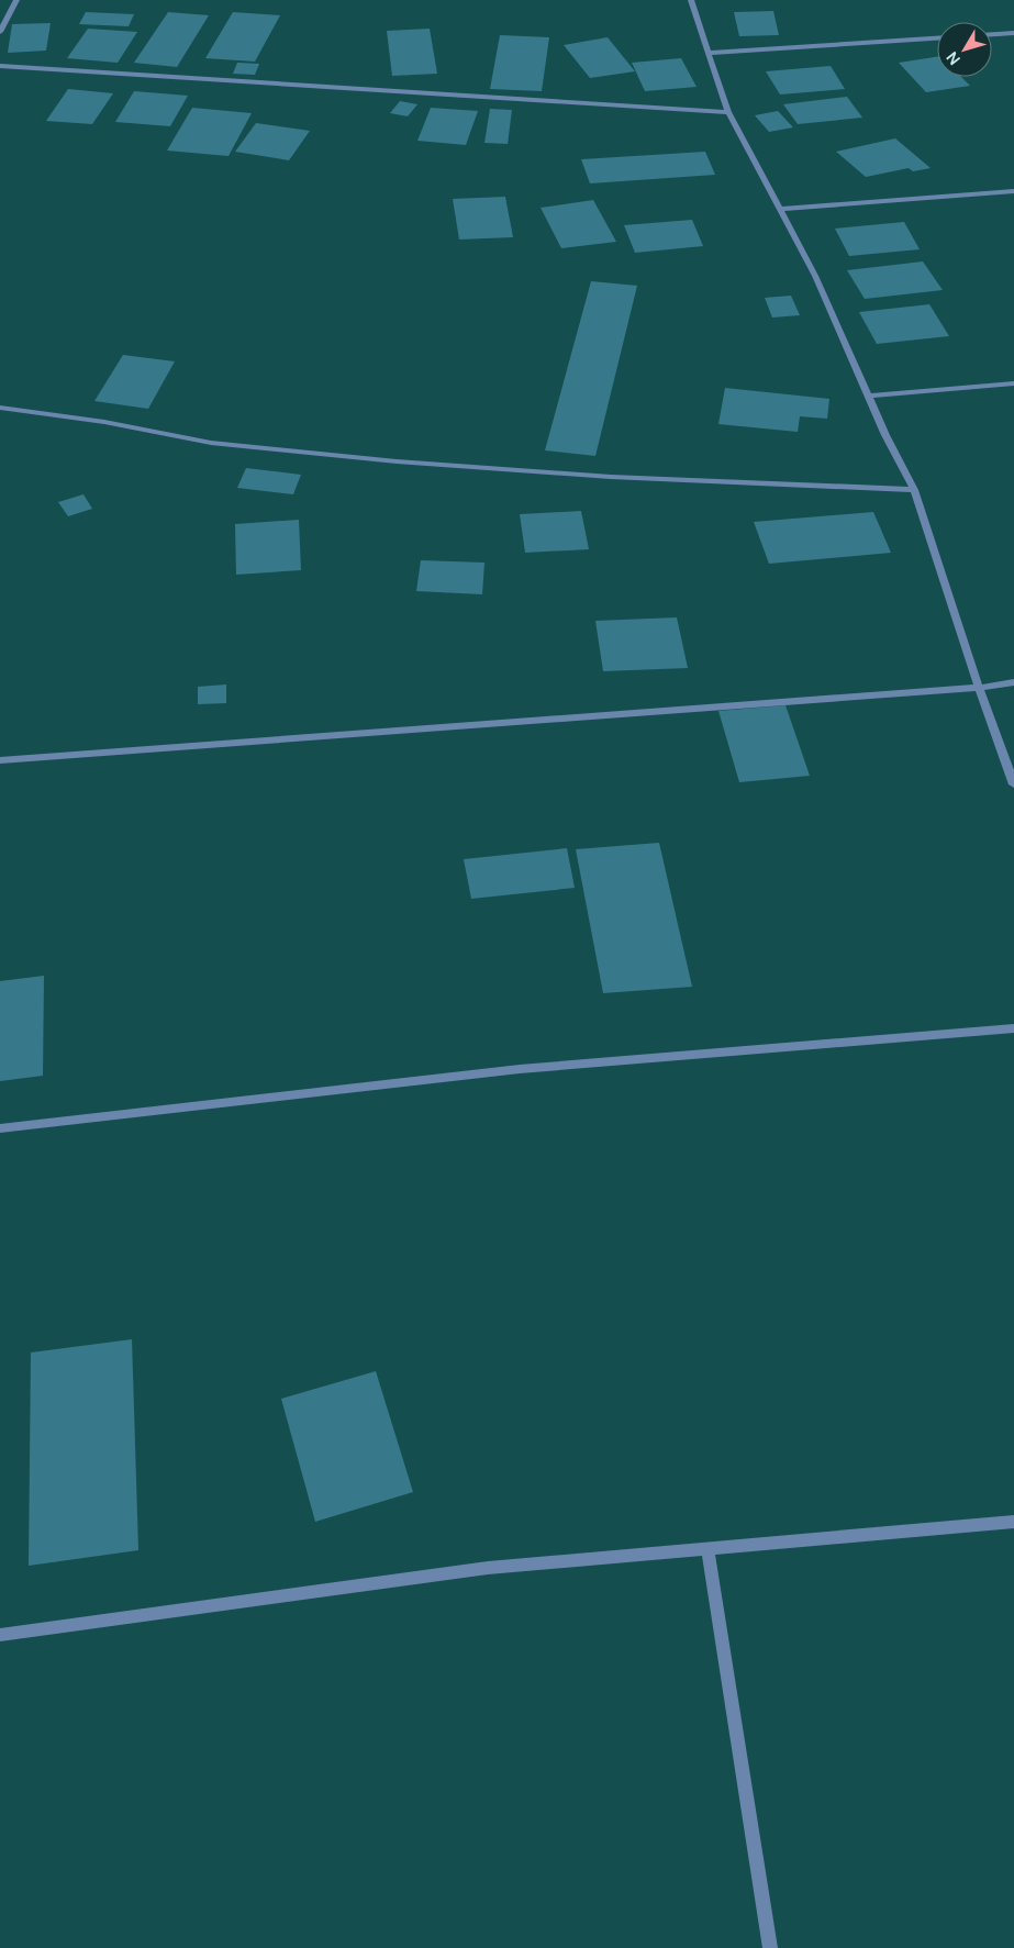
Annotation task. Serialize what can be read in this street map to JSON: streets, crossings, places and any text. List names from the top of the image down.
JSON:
{
  "north": "bottom left"
}
